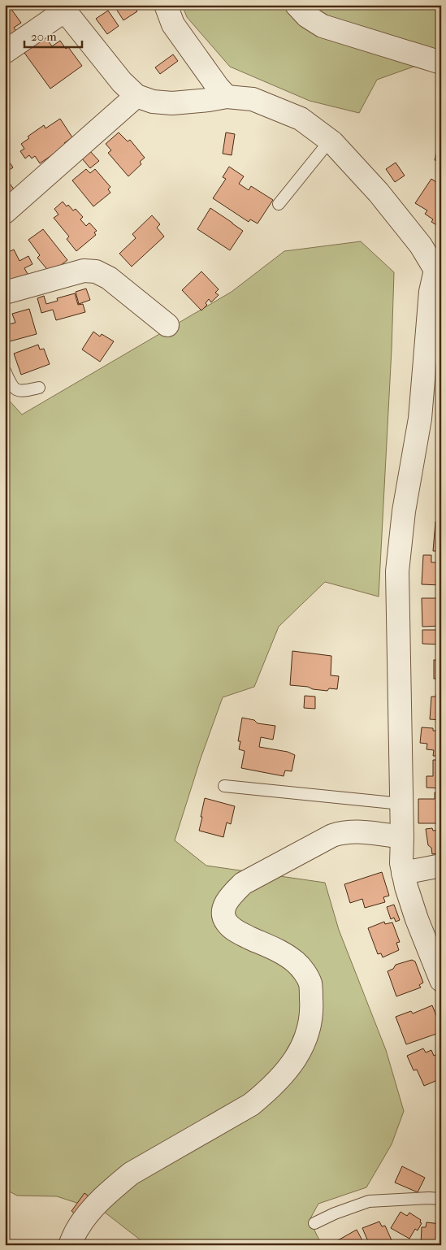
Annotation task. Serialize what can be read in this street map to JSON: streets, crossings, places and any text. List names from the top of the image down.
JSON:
{
  "scale_bar": "20 m"
}
